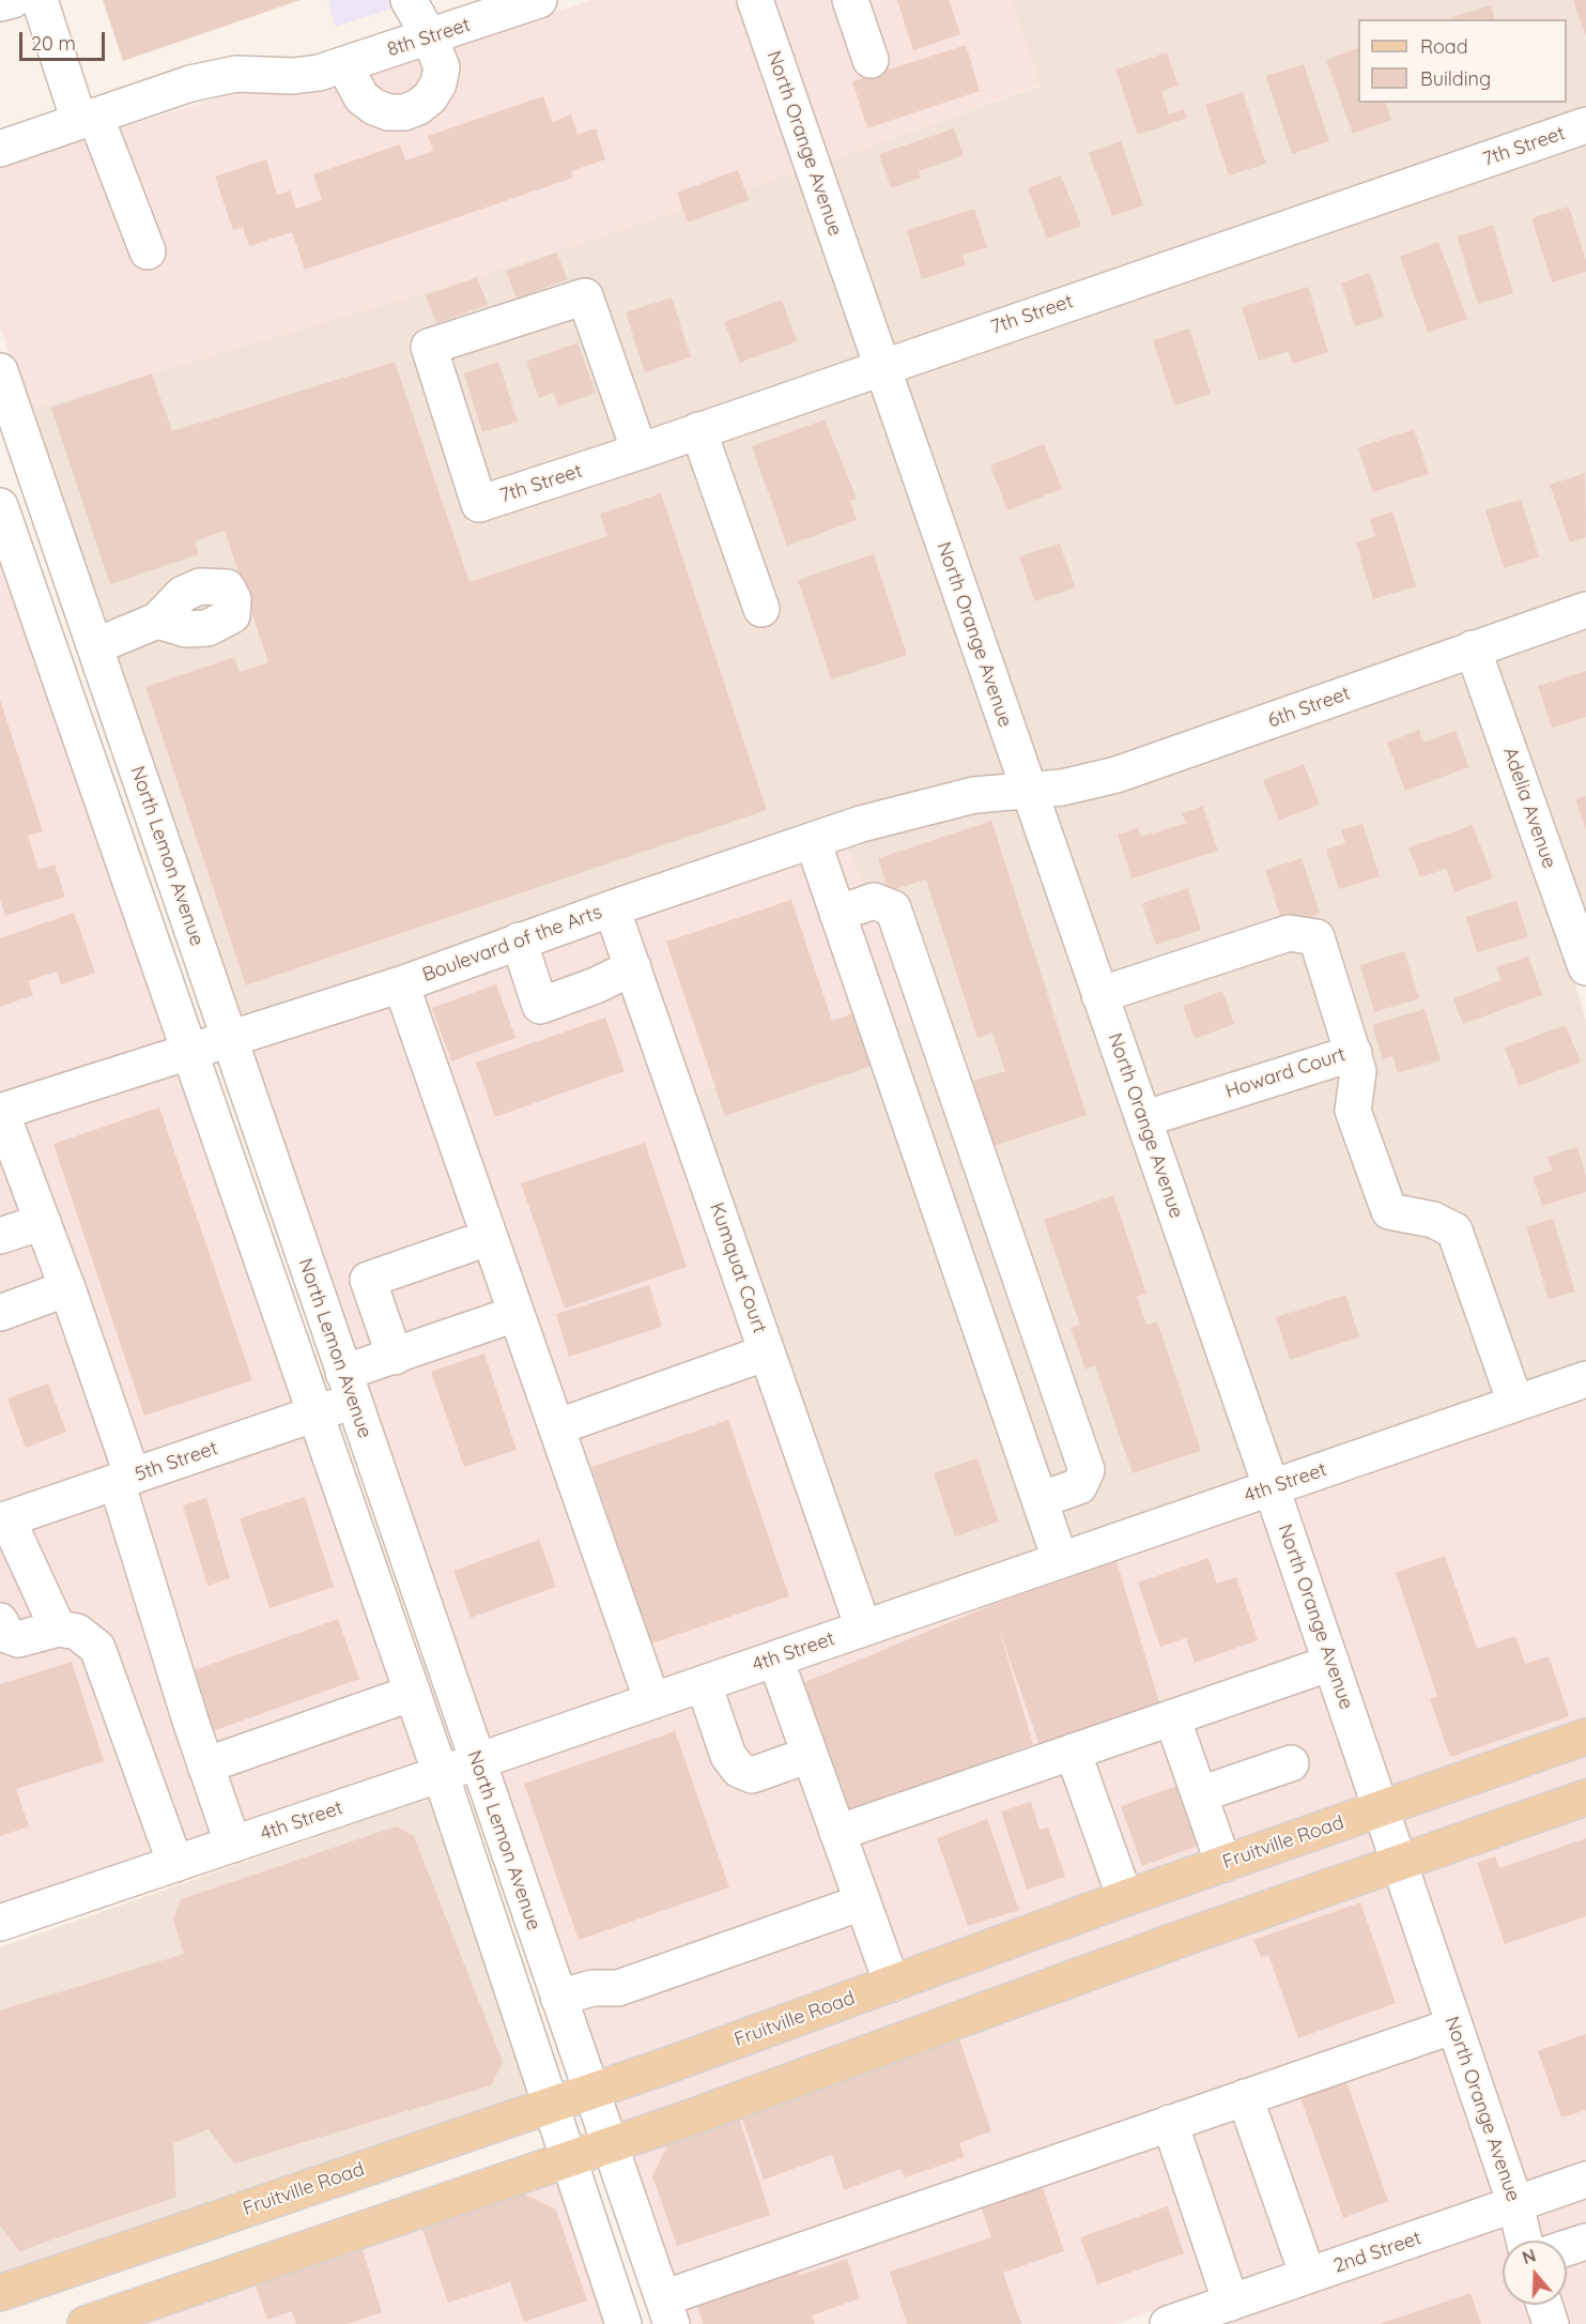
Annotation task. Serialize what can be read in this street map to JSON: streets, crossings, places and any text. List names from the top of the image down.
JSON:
{
  "streets": {
    "main road": ["Fruitville Road"],
    "street": [
      "8th Street",
      "North Orange Avenue",
      "7th Street",
      "6th Street",
      "Adelia Avenue",
      "North Lemon Avenue",
      "Boulevard of the Arts",
      "Howard Court",
      "Kumquat Court",
      "5th Street",
      "4th Street",
      "2nd Street"
    ]
  },
  "crossings": [
    ["North Orange Avenue", "7th Street"],
    ["North Orange Avenue", "6th Street"],
    ["North Orange Avenue", "Boulevard of the Arts"],
    ["North Orange Avenue", "Howard Court"],
    ["North Orange Avenue", "4th Street"],
    ["North Orange Avenue", "Fruitville Road"],
    ["North Orange Avenue", "2nd Street"],
    ["6th Street", "Adelia Avenue"],
    ["6th Street", "Boulevard of the Arts"],
    ["North Lemon Avenue", "Boulevard of the Arts"],
    ["North Lemon Avenue", "5th Street"],
    ["North Lemon Avenue", "4th Street"],
    ["North Lemon Avenue", "Fruitville Road"],
    ["Boulevard of the Arts", "Kumquat Court"],
    ["Kumquat Court", "4th Street"]
  ],
  "legend": ["Road", "Building"],
  "scale_bar": "20 m",
  "north": "top"
}
